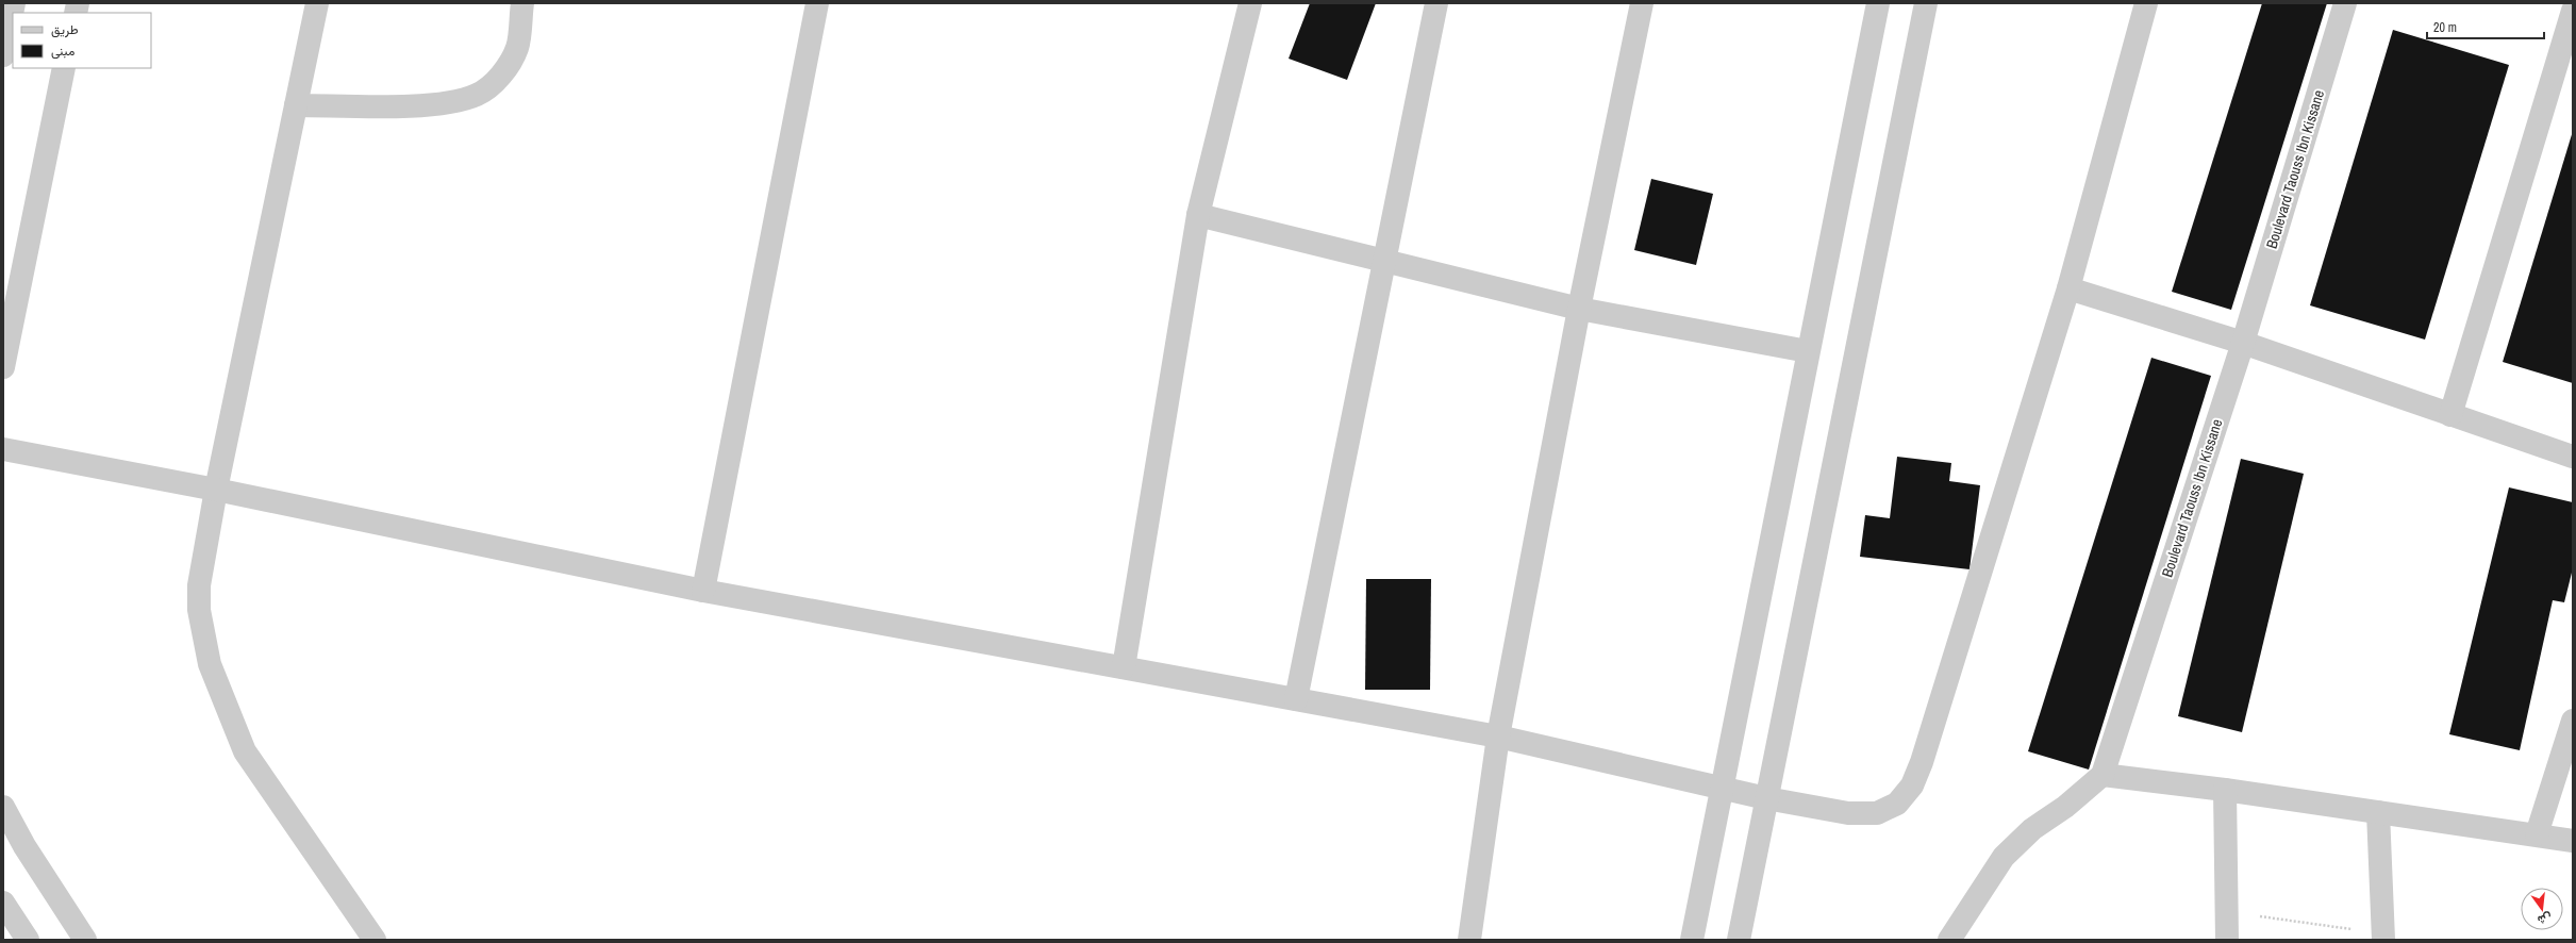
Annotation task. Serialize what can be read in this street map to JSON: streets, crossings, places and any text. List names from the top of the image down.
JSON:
{
  "streets": {
    "street": ["Boulevard Taouss Ibn Kissane"]
  },
  "legend": ["طريق", "مبنى"],
  "scale_bar": "20 m",
  "north": "bottom"
}
